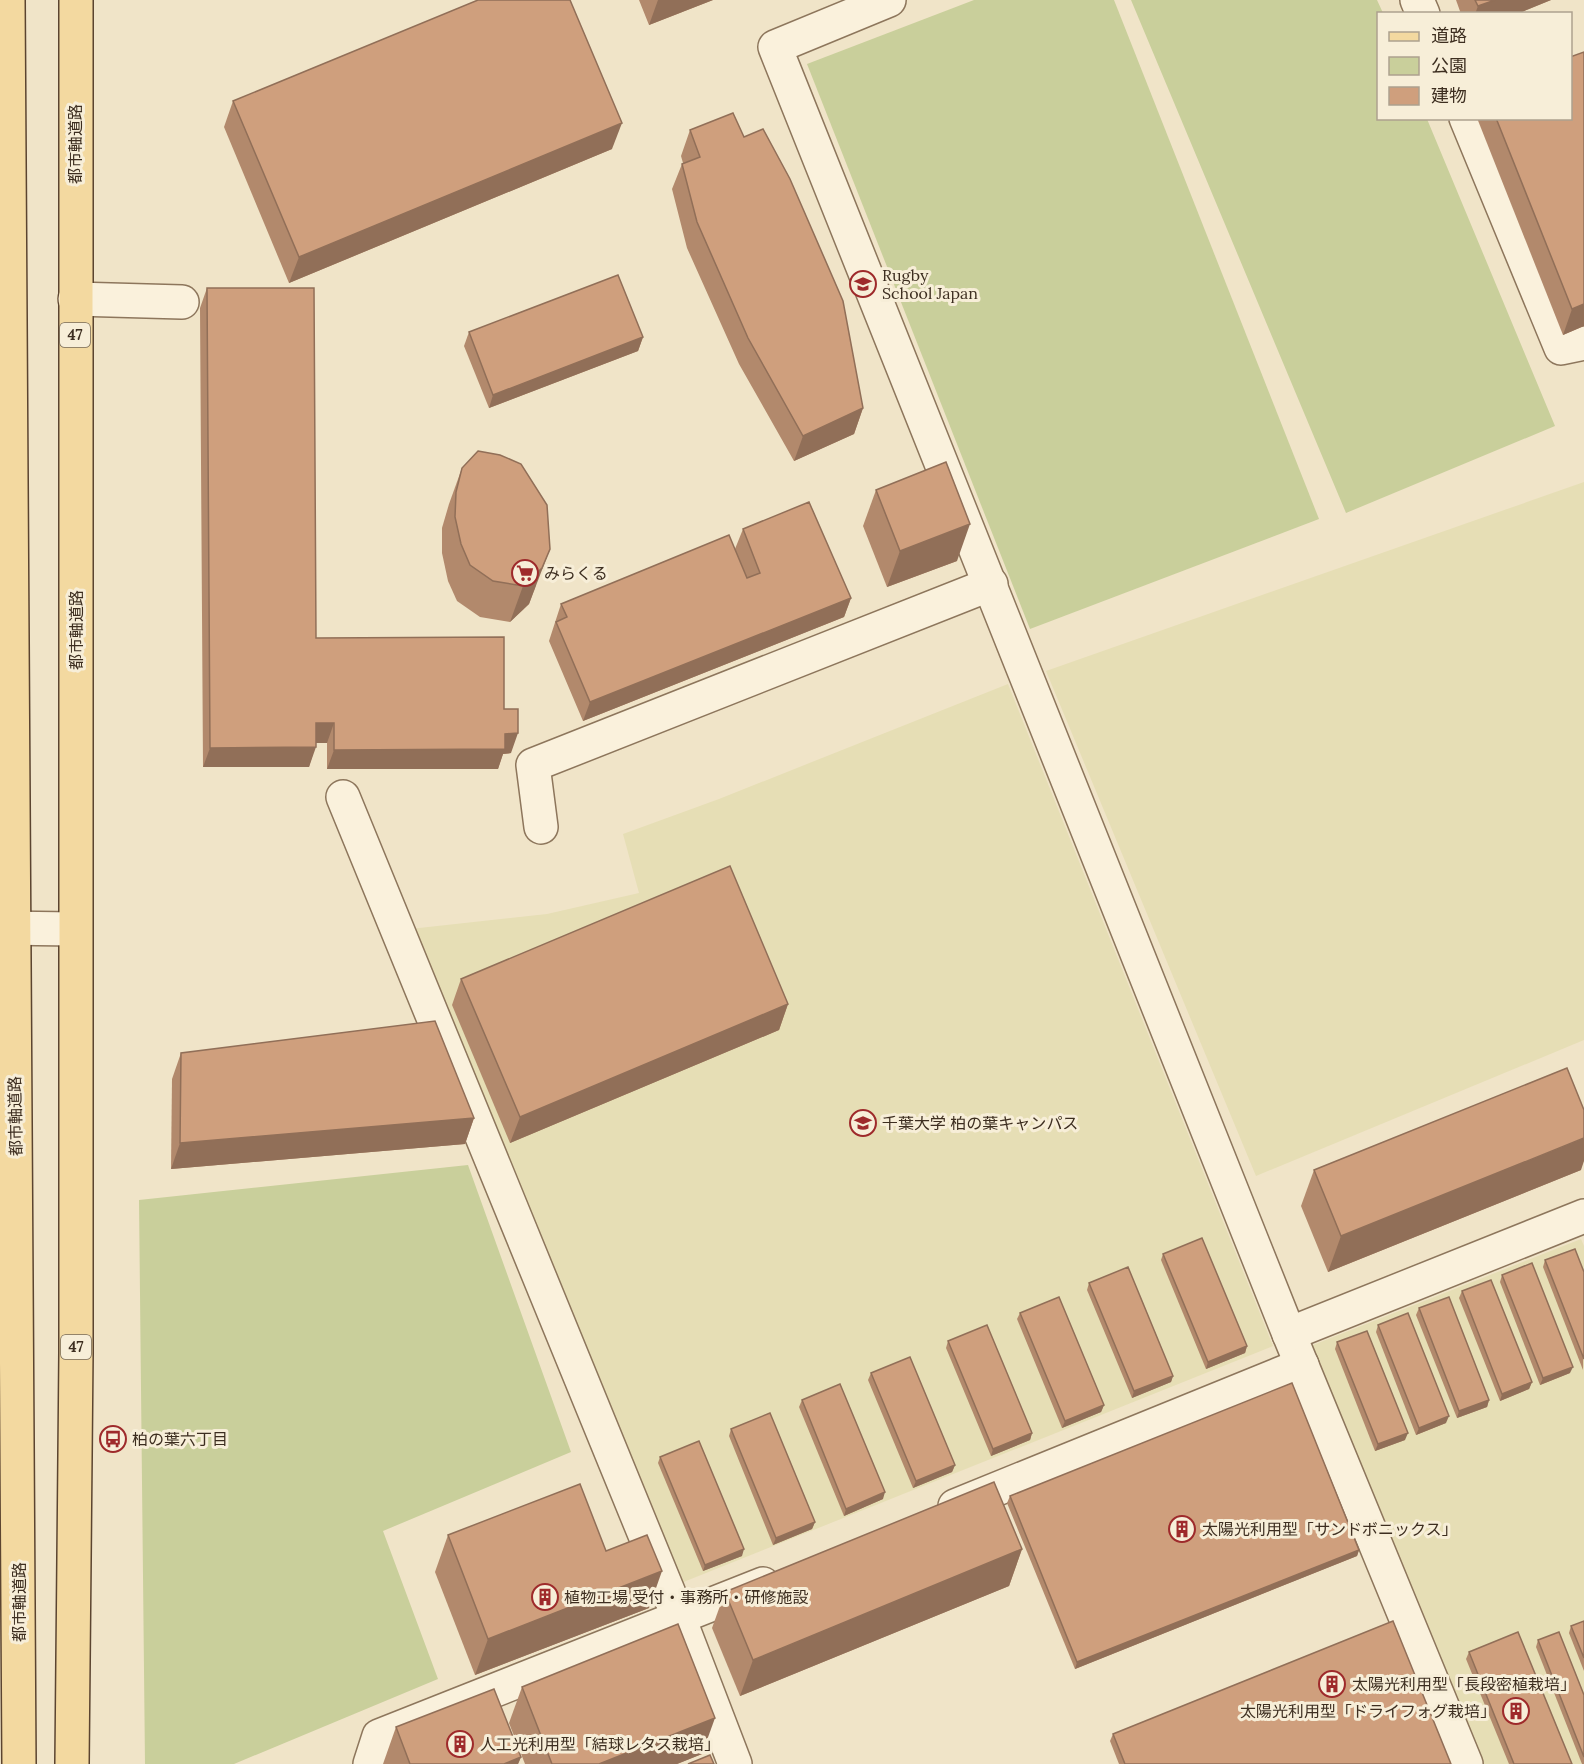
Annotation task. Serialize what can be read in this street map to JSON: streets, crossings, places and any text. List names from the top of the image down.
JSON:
{
  "streets": {
    "main road": ["都市軸道路", "47"]
  },
  "places": {
    "school or university": ["Rugby School Japan", "千葉大学 柏の葉キャンパス"],
    "supermarket": ["みらくる"],
    "bus stop": ["柏の葉六丁目"],
    "building": [
      "太陽光利用型「サンドボニックス」",
      "植物工場 受付・事務所・研修施設",
      "太陽光利用型「長段密植栽培」",
      "太陽光利用型「ドライフォグ栽培」",
      "人工光利用型「結球レタス栽培」"
    ]
  },
  "legend": ["道路", "公園", "建物"]
}
